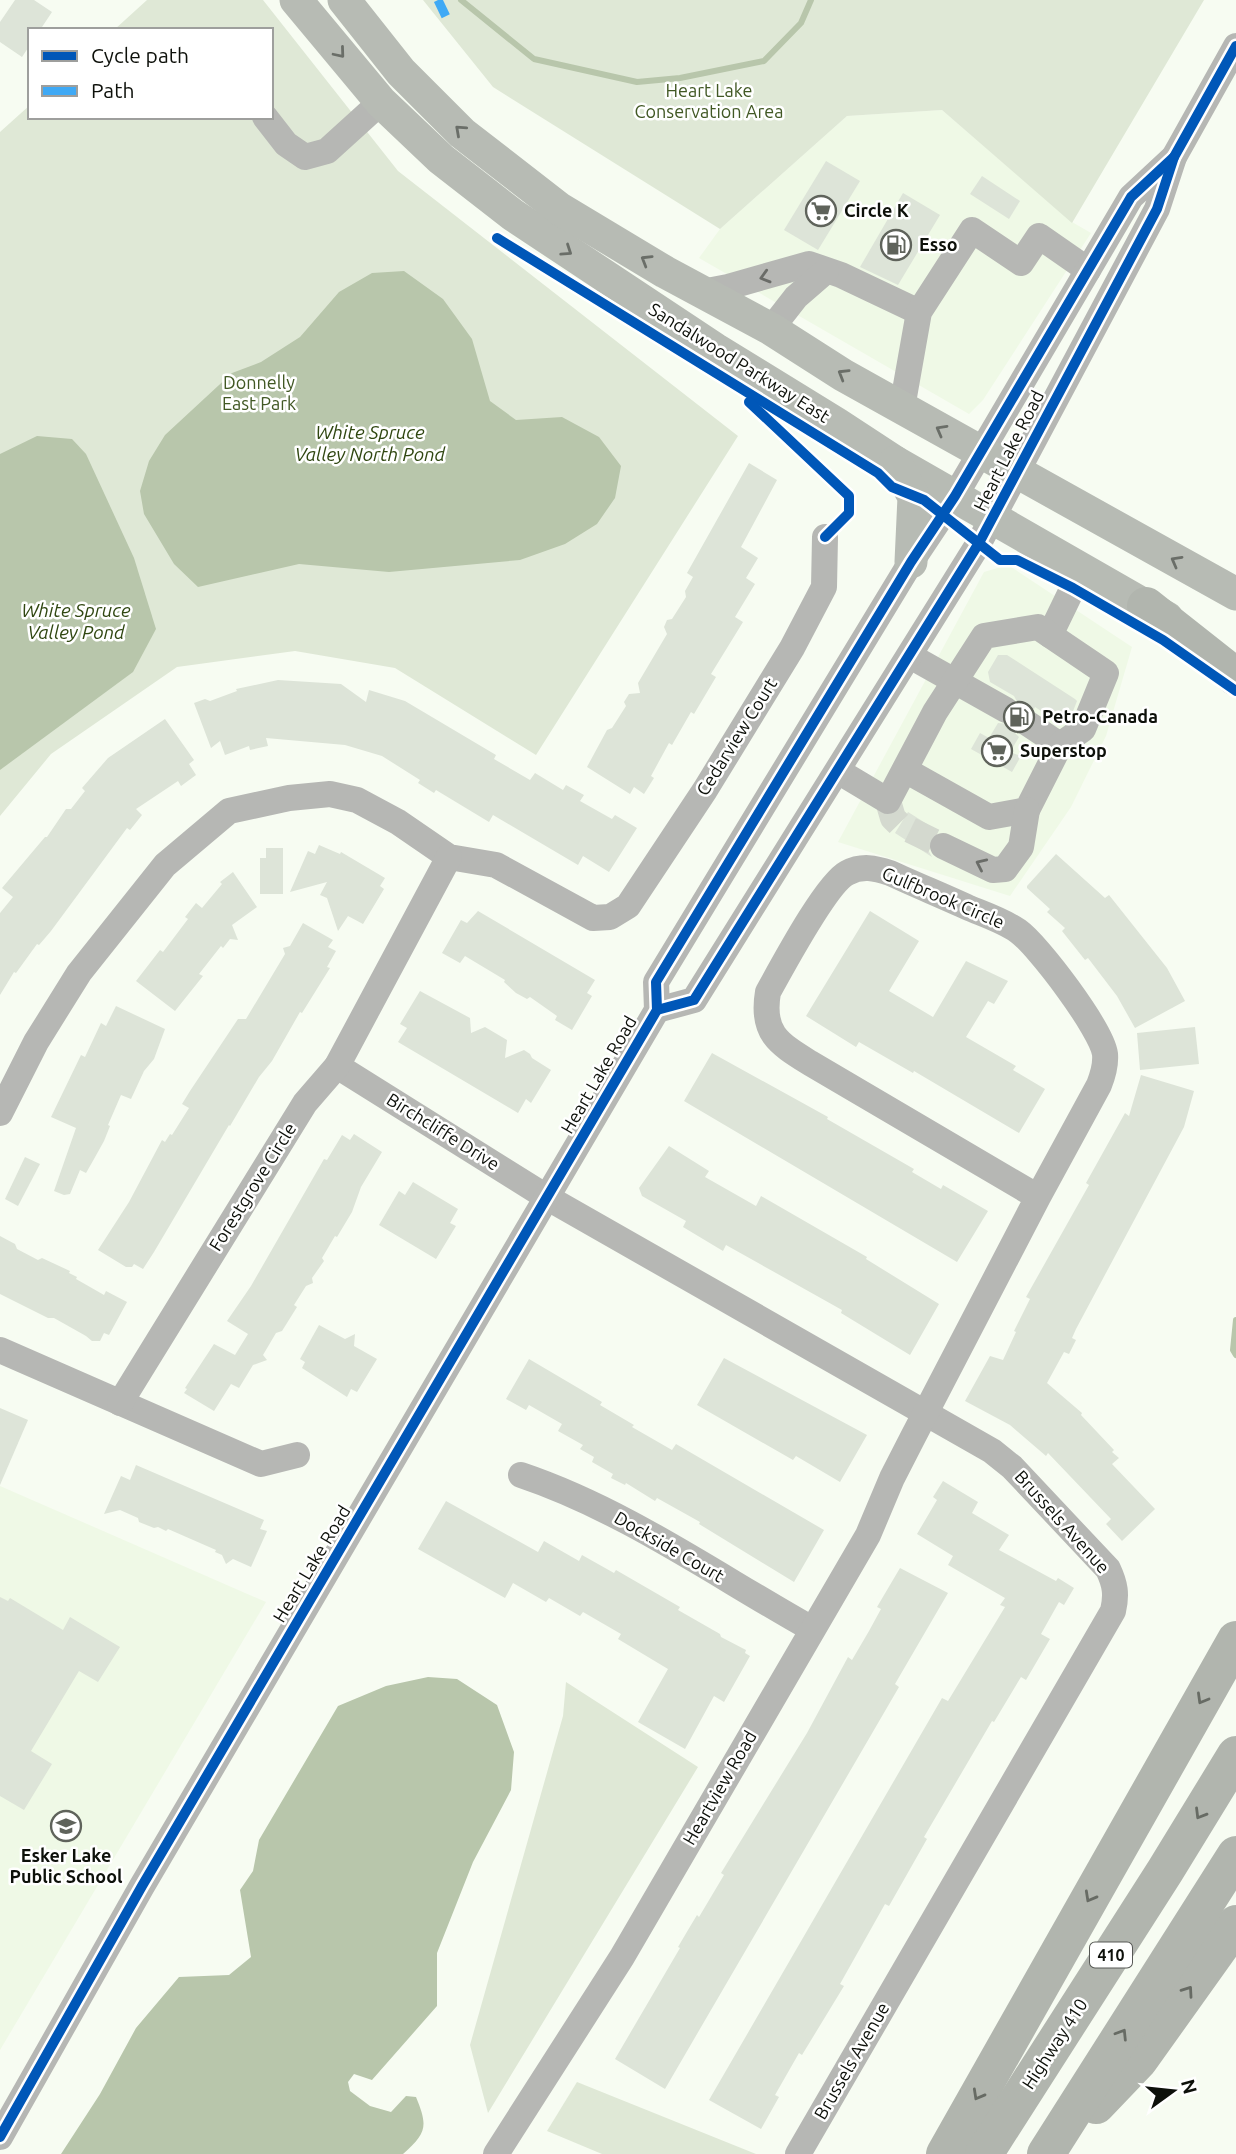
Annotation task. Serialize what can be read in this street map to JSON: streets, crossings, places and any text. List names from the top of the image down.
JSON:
{
  "streets": {
    "highway": ["410", "Highway 410"],
    "main road": ["Sandalwood Parkway East"],
    "street": [
      "Heart Lake Road",
      "Cedarview Court",
      "Gulfbrook Circle",
      "Birchcliffe Drive",
      "Forestgrove Circle",
      "Brussels Avenue",
      "Dockside Court",
      "Heartview Road"
    ]
  },
  "crossings": [
    ["Sandalwood Parkway East", "Heart Lake Road"],
    ["Heart Lake Road", "Birchcliffe Drive"],
    ["Heart Lake Road", "Brussels Avenue"],
    ["Cedarview Court", "Forestgrove Circle"],
    ["Gulfbrook Circle", "Brussels Avenue"],
    ["Gulfbrook Circle", "Heartview Road"],
    ["Birchcliffe Drive", "Forestgrove Circle"],
    ["Birchcliffe Drive", "Brussels Avenue"],
    ["Brussels Avenue", "Heartview Road"],
    ["Dockside Court", "Heartview Road"]
  ],
  "water": ["White Spruce Valley North Pond", "White Spruce Valley Pond"],
  "parks": ["Heart Lake Conservation Area", "Donnelly East Park"],
  "places": {
    "supermarket": ["Circle K", "Superstop"],
    "fuel station": ["Esso", "Petro-Canada"],
    "school or university": ["Esker Lake Public School"]
  },
  "legend": ["Cycle path", "Path"],
  "north": "right"
}
